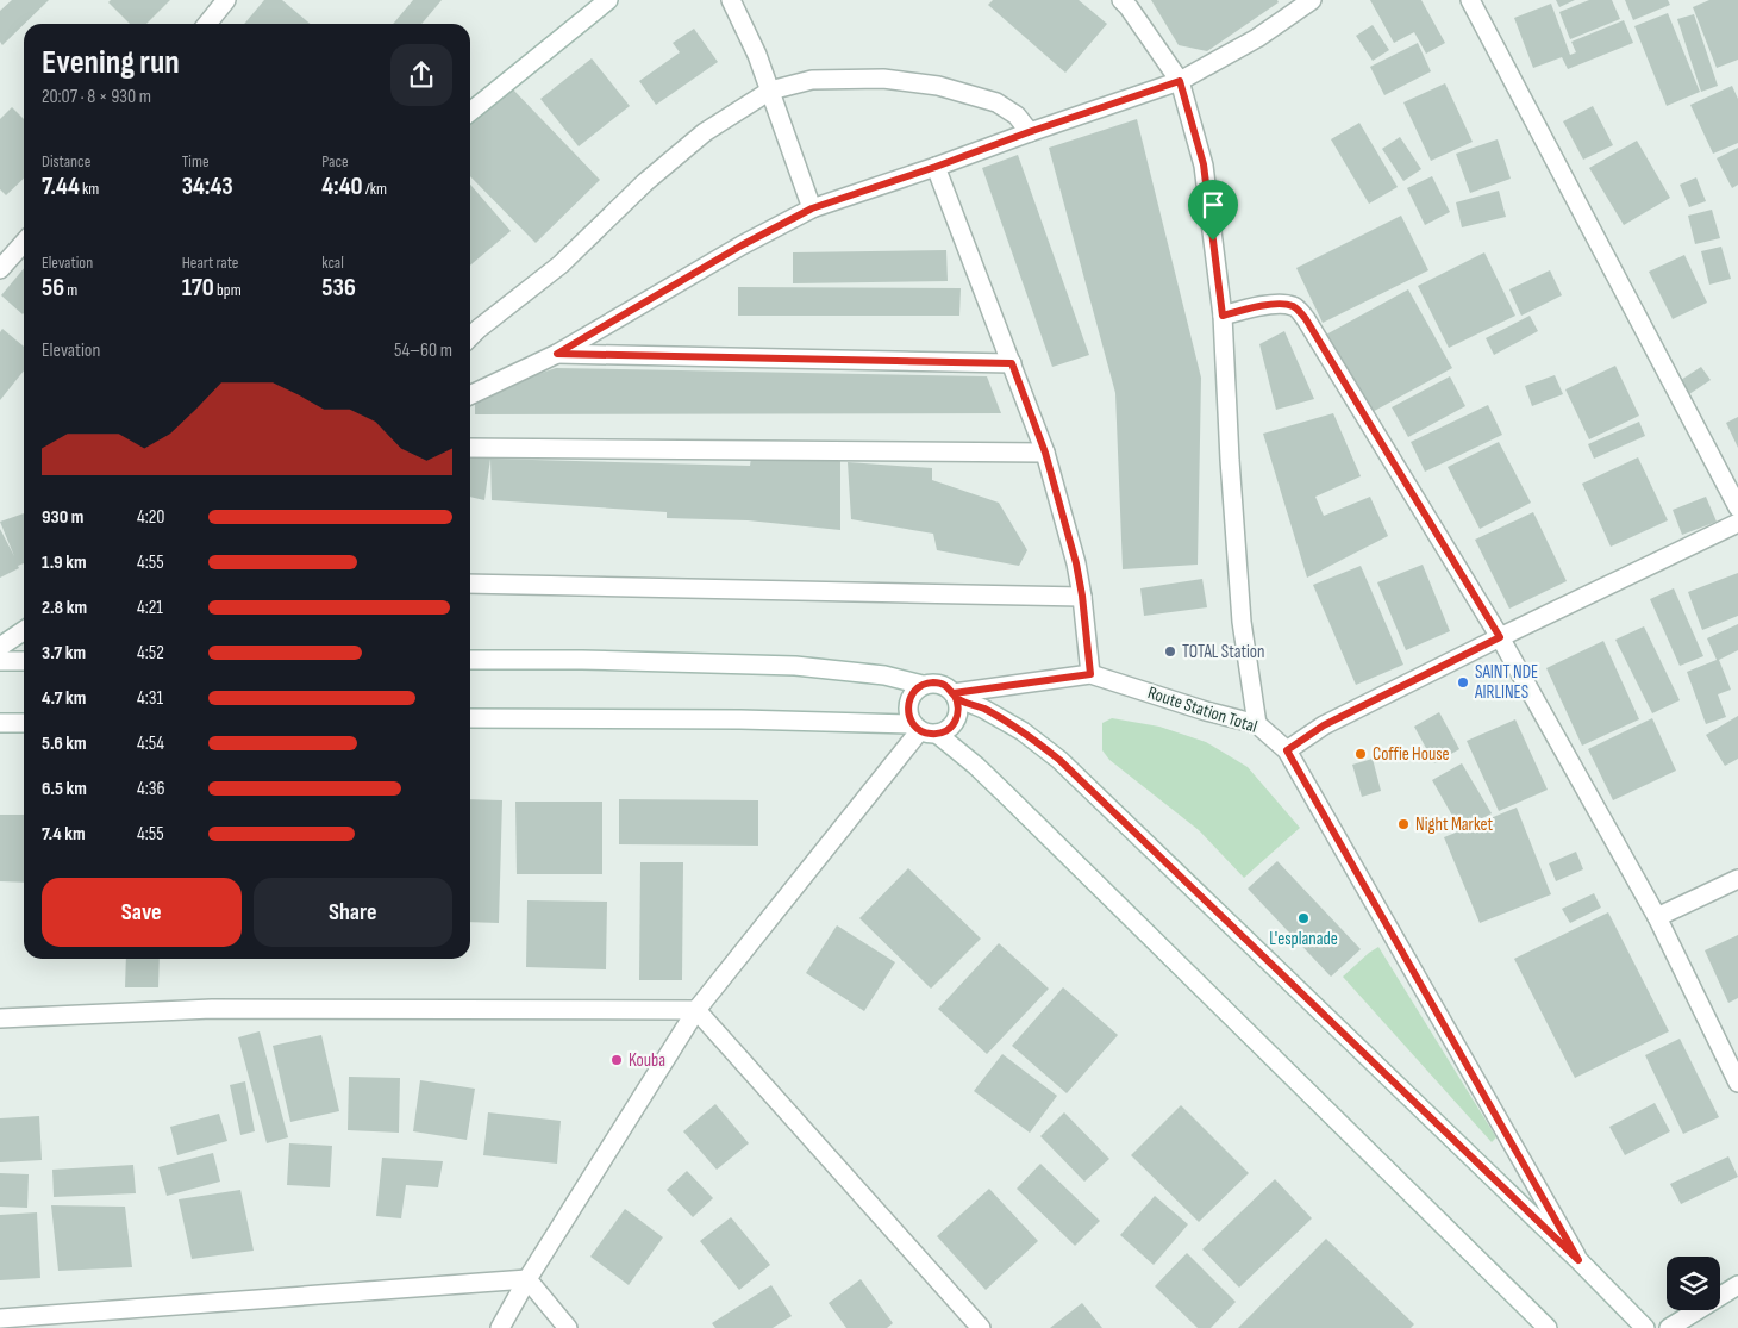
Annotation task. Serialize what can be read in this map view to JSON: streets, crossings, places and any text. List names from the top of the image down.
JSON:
{
  "streets": {
    "street": ["Route Station Total"]
  },
  "places": [
    "TOTAL Station",
    "SAINT NDE AIRLINES",
    "Coffie House",
    "Night Market",
    "L'esplanade",
    "Kouba"
  ],
  "page": {
    "heading": ["Evening run", "20:07 · 8 × 930 m"],
    "stats": [
      ["Distance", "7.44 km"],
      ["Time", "34:43"],
      ["Pace", "4:40 /km"],
      ["Elevation", "56 m"],
      ["Heart rate", "170 bpm"],
      ["kcal", "536"]
    ],
    "chart": ["Elevation", "54–60 m"],
    "list": [
      {
        "name": "930 m",
        "note": "4:20"
      },
      {
        "name": "1.9 km",
        "note": "4:55"
      },
      {
        "name": "2.8 km",
        "note": "4:21"
      },
      {
        "name": "3.7 km",
        "note": "4:52"
      },
      {
        "name": "4.7 km",
        "note": "4:31"
      },
      {
        "name": "5.6 km",
        "note": "4:54"
      },
      {
        "name": "6.5 km",
        "note": "4:36"
      },
      {
        "name": "7.4 km",
        "note": "4:55"
      }
    ],
    "buttons": ["Save", "Share"]
  }
}
